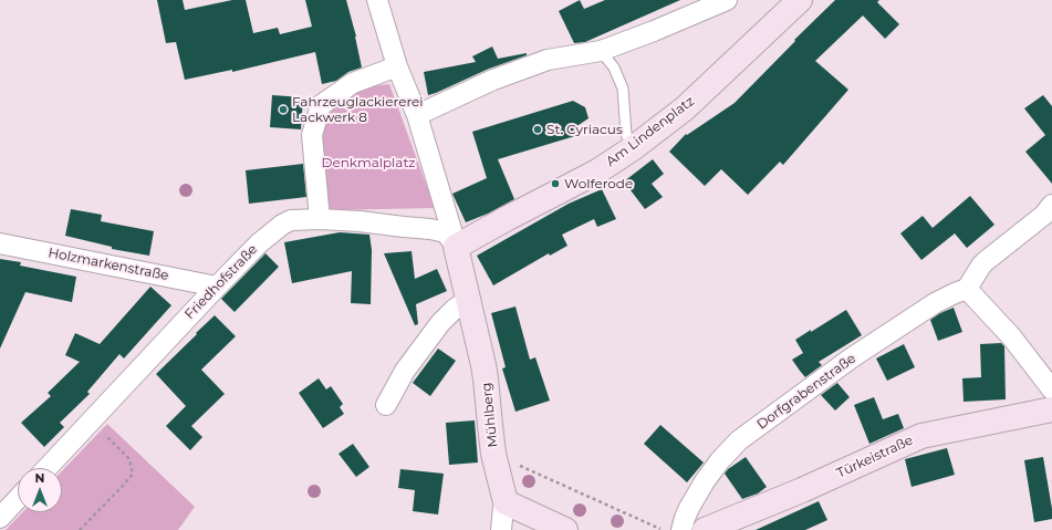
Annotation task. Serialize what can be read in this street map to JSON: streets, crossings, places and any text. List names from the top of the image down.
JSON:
{
  "streets": {
    "main road": ["Am Lindenplatz", "Mühlberg", "Türkeistraße"],
    "street": ["Holzmarkenstraße", "Friedhofstraße", "Dorfgrabenstraße"]
  },
  "crossings": [
    ["Am Lindenplatz", "Friedhofstraße"],
    ["Am Lindenplatz", "Mühlberg"],
    ["Holzmarkenstraße", "Friedhofstraße"],
    ["Friedhofstraße", "Mühlberg"]
  ],
  "parks": ["Denkmalplatz"],
  "places": ["Fahrzeuglackiererei Lackwerk 8", "St. Cyriacus", "Wolferode"],
  "north": "top"
}
